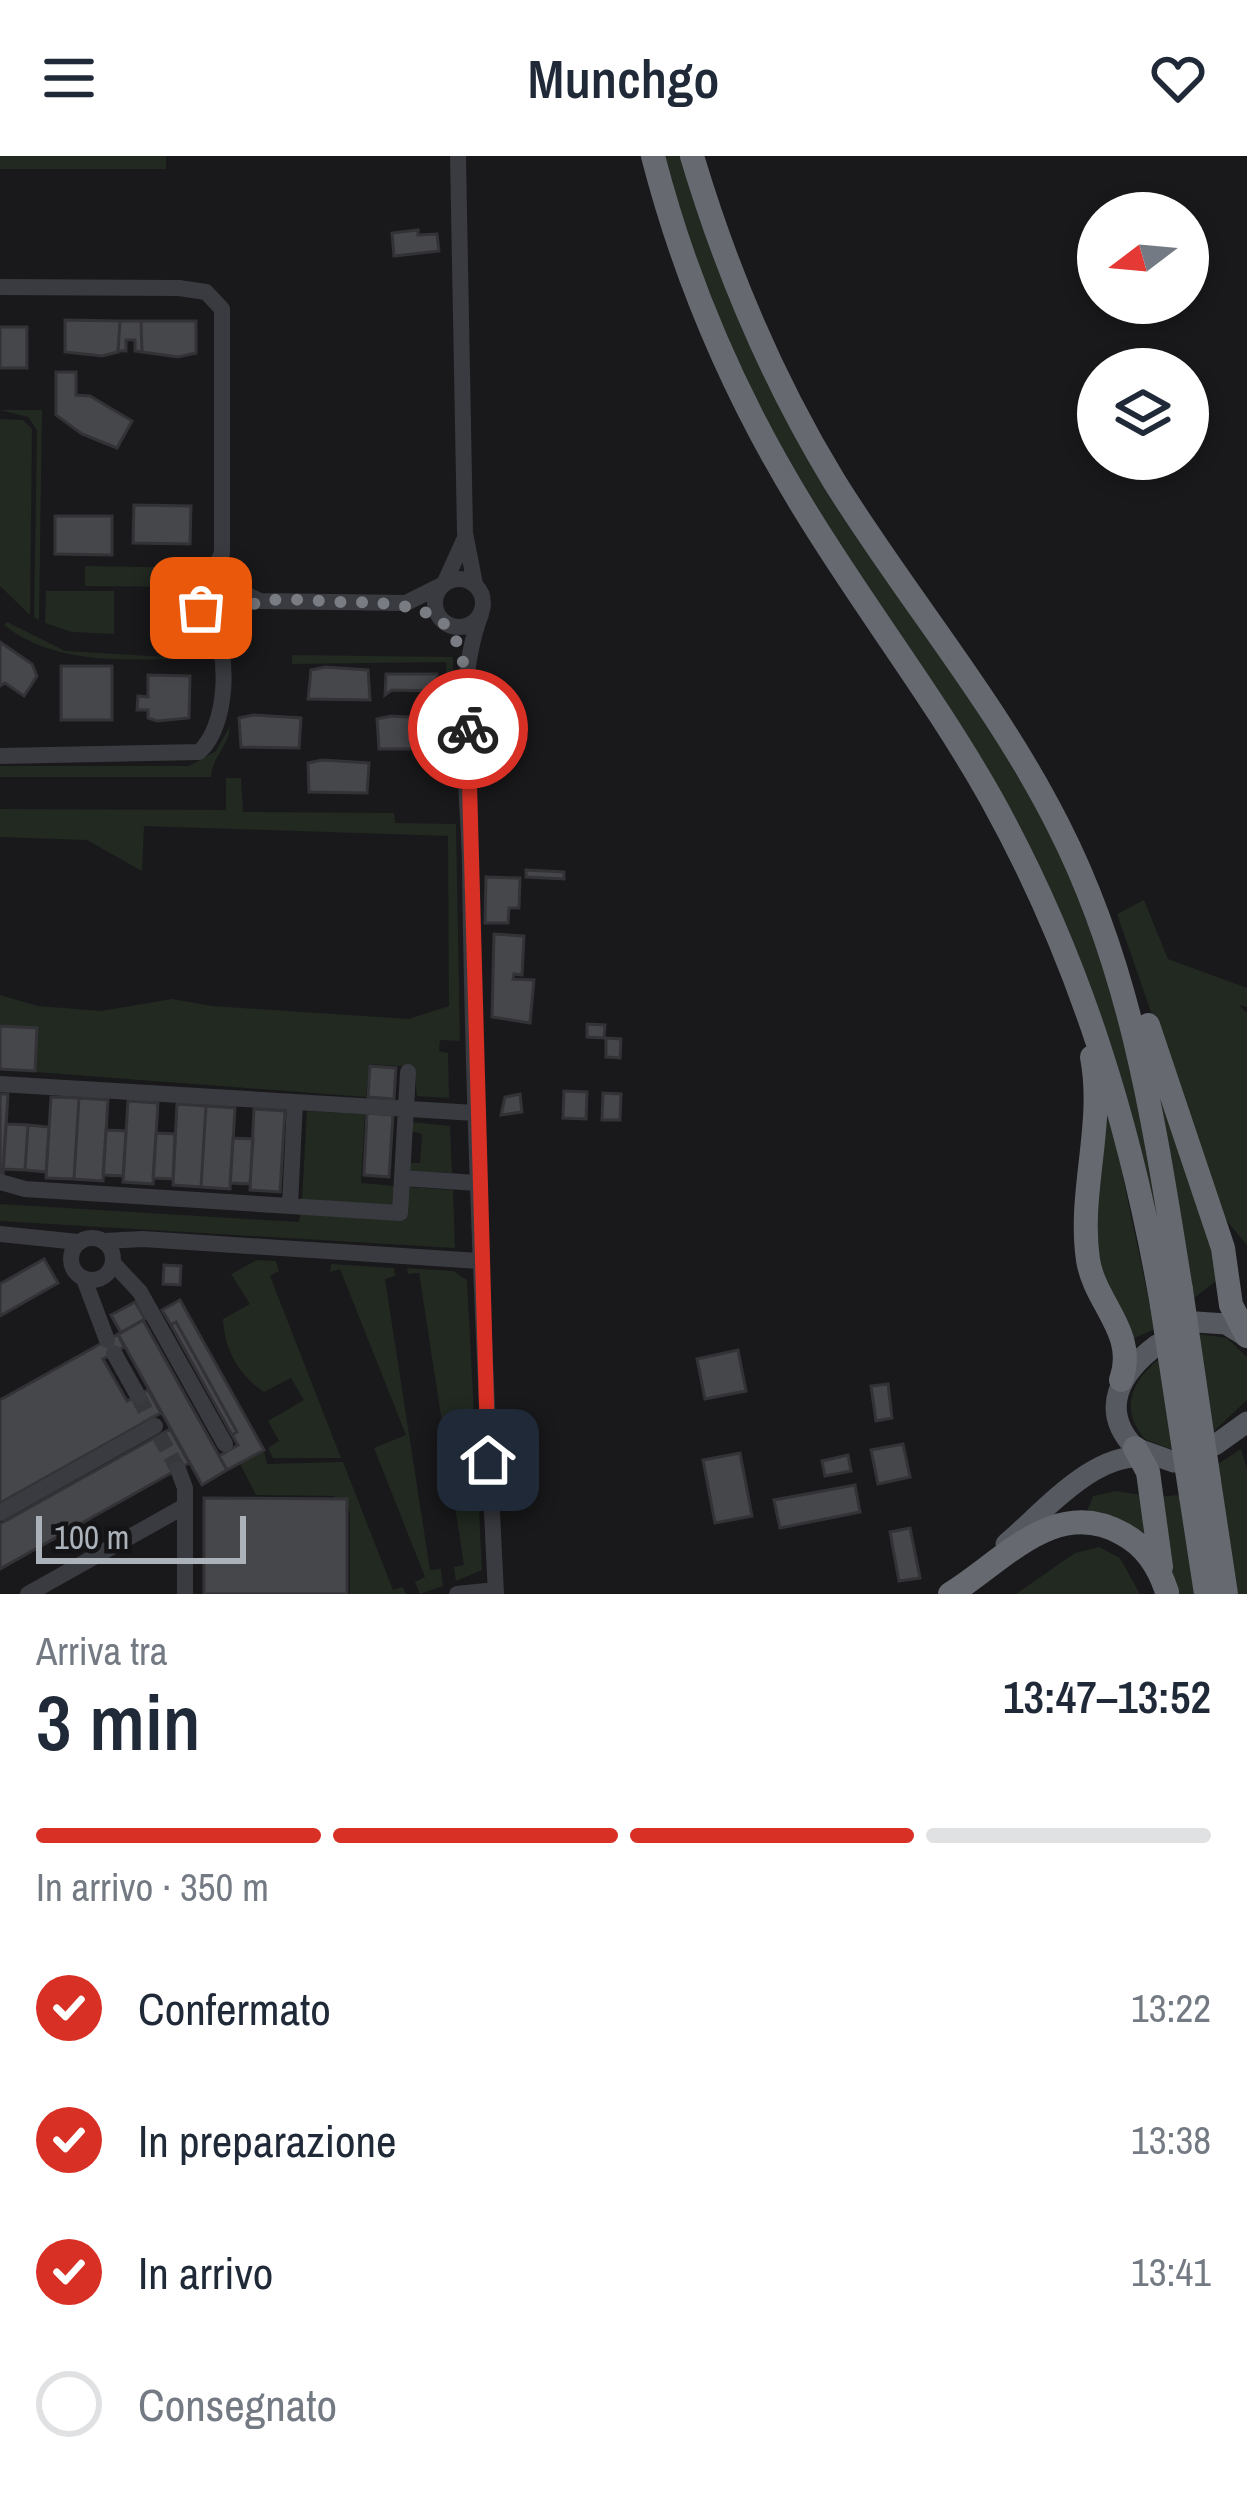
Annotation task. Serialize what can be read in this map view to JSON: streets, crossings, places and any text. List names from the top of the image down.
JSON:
{
  "scale_bar": "100 m",
  "north": "left",
  "page": {
    "header": "Munchgo",
    "scale": "100 m",
    "heading": ["3 min", "Arriva tra", "13:47–13:52"],
    "bar": "In arrivo · 350 m",
    "list": [
      ["Confermato", "13:22"],
      ["In preparazione", "13:38"],
      ["In arrivo", "13:41"],
      "Consegnato"
    ]
  }
}
